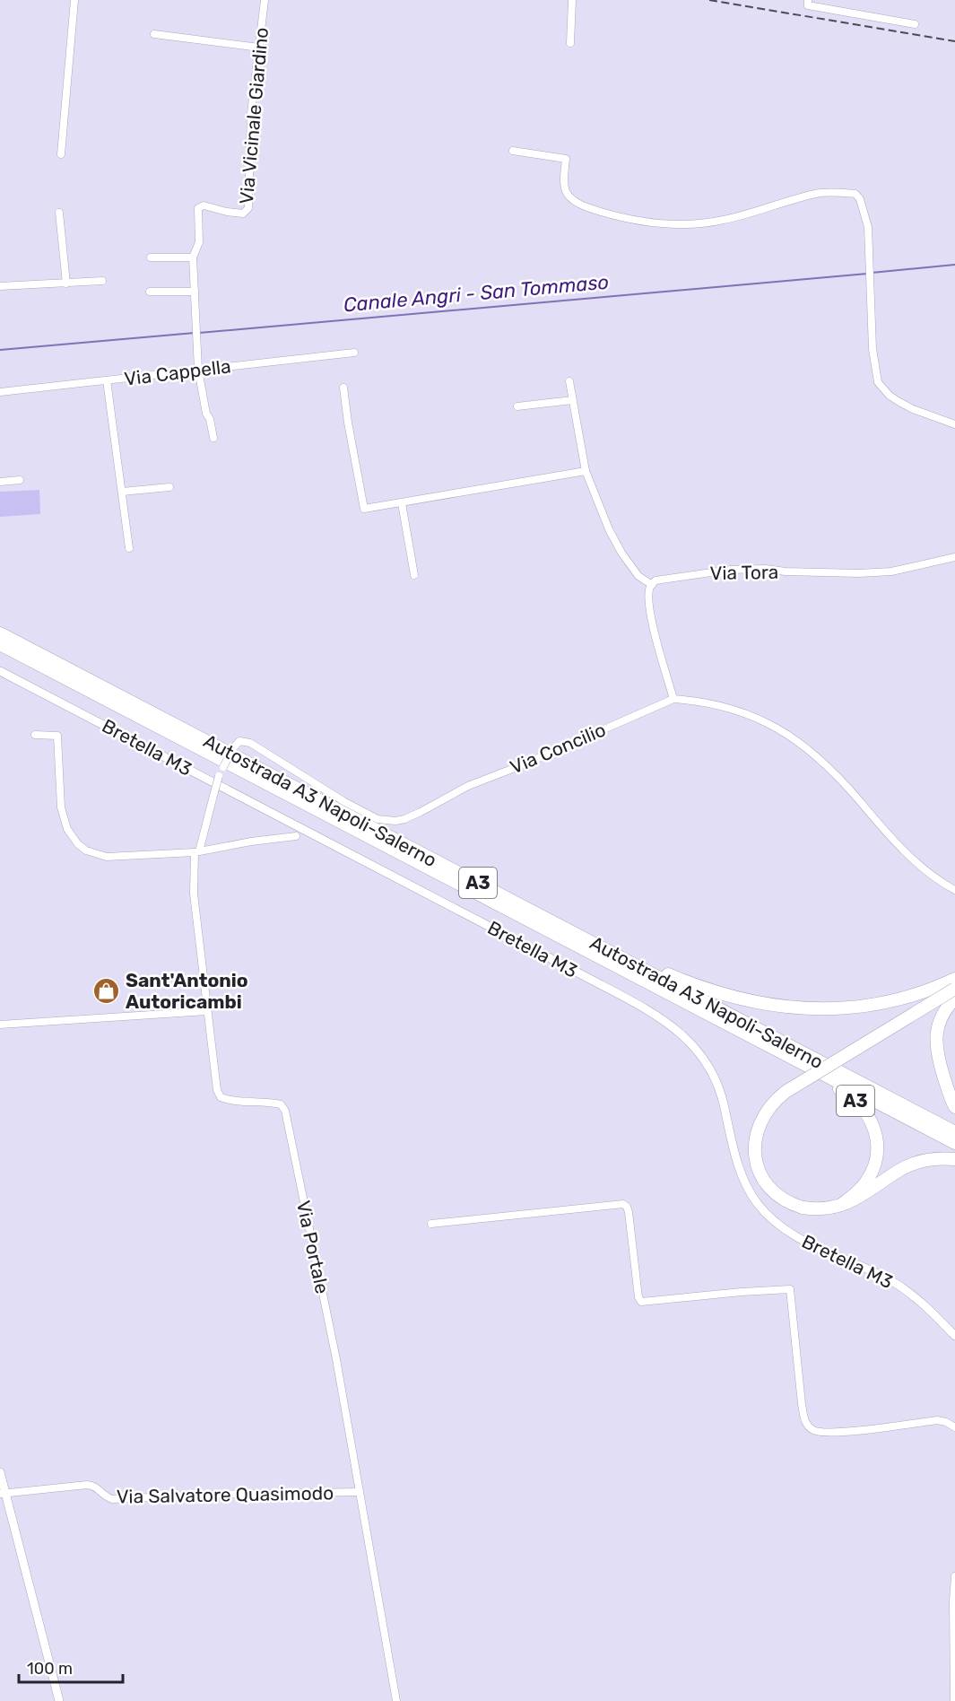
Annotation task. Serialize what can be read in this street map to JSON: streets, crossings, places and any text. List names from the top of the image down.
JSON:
{
  "streets": {
    "highway": ["Autostrada A3 Napoli-Salerno", "A3"],
    "street": [
      "Via Vicinale Giardino",
      "Via Cappella",
      "Via Tora",
      "Bretella M3",
      "Via Concilio",
      "Via Portale",
      "Via Salvatore Quasimodo"
    ]
  },
  "crossings": [
    ["Via Vicinale Giardino", "Via Cappella"],
    ["Via Concilio", "Via Portale"],
    ["Autostrada A3 Napoli-Salerno", "A3"],
    ["Via Portale", "Via Salvatore Quasimodo"]
  ],
  "water": ["Canale Angri - San Tommaso"],
  "places": {
    "shop": ["Sant'Antonio Autoricambi"]
  },
  "scale_bar": "100 m"
}
